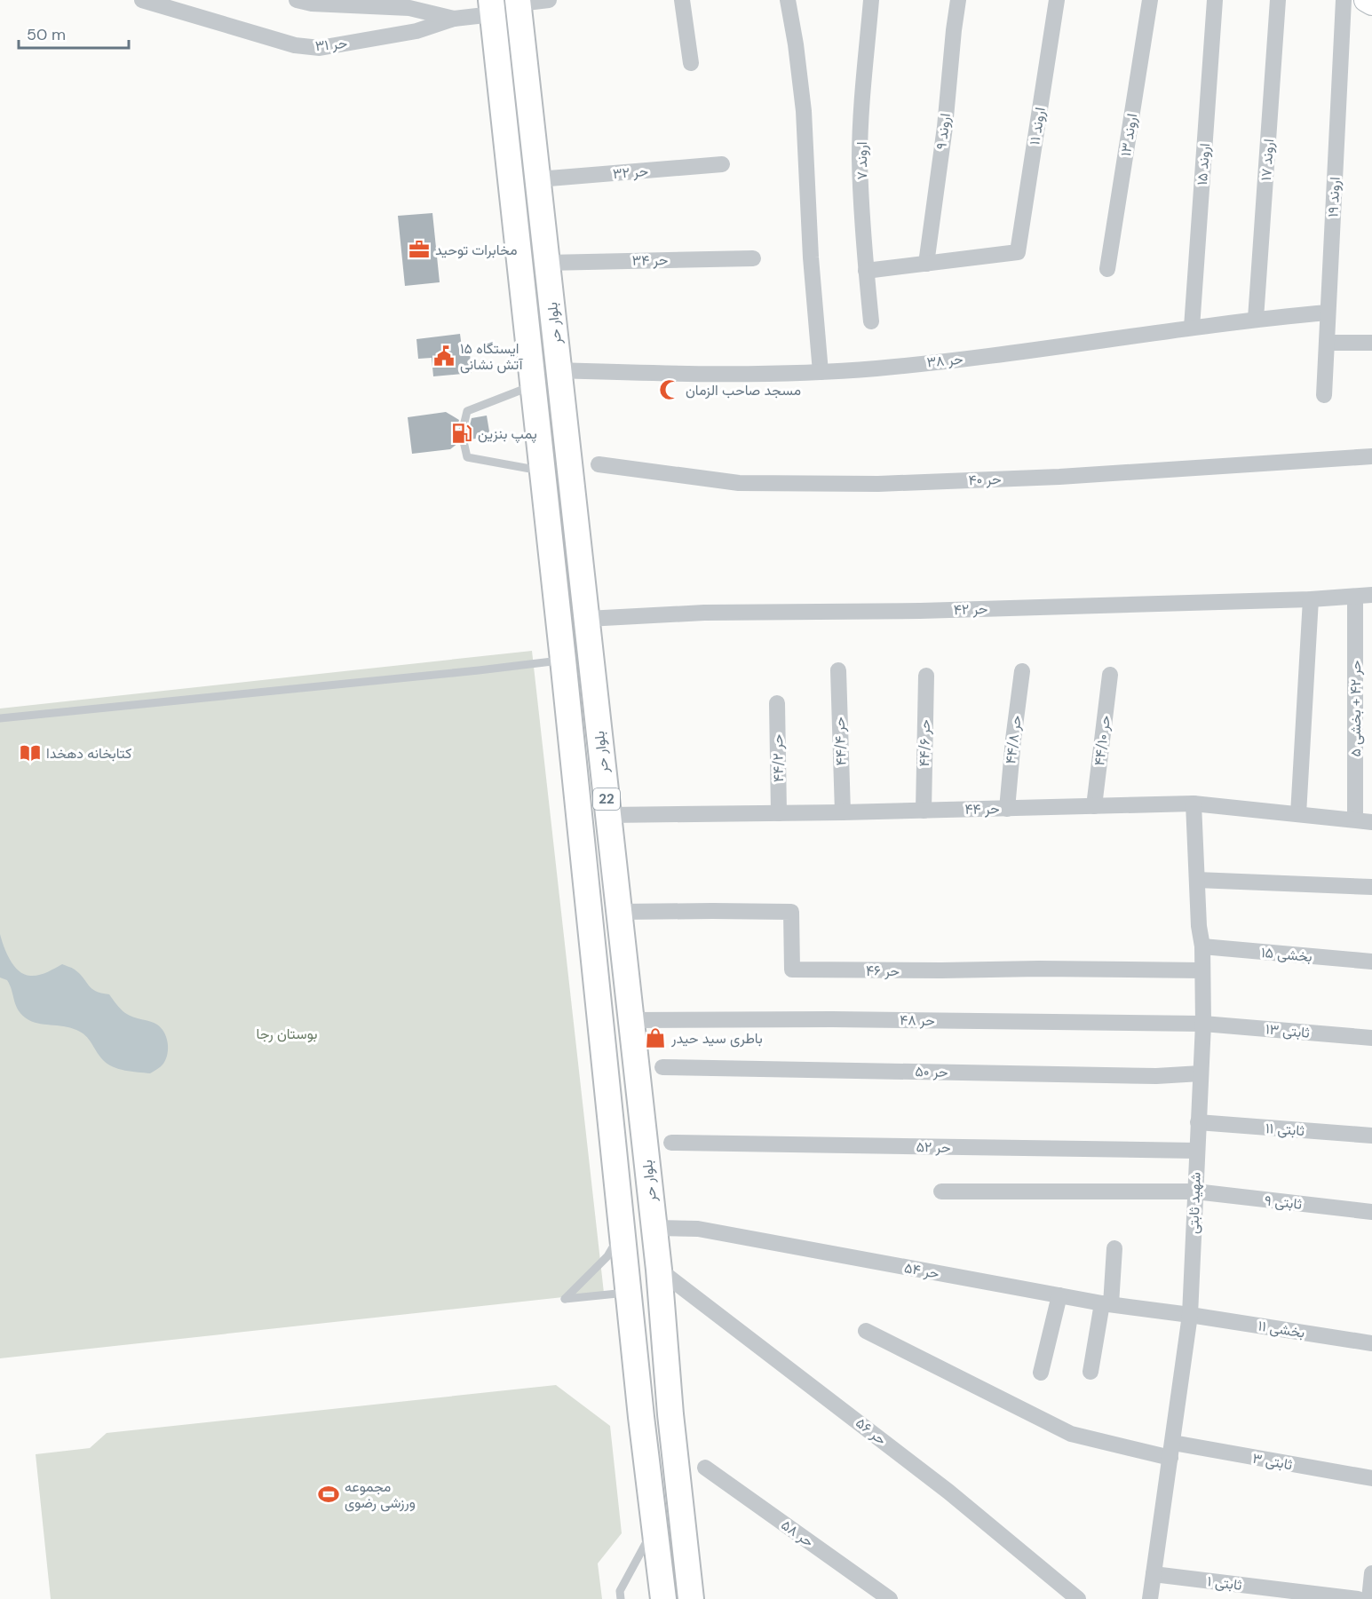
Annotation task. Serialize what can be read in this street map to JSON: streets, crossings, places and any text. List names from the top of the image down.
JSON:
{
  "streets": {
    "main road": ["بلوار حر", "22"],
    "street": [
      "حر ۳۱",
      "اروند ۱۱",
      "اروند ۹",
      "اروند ۱۳",
      "اروند ۱۷",
      "اروند ۷",
      "اروند ۱۵",
      "حر ۳۲",
      "اروند ۱۹",
      "حر ۳۴",
      "حر ۳۸",
      "حر ۴۰",
      "حر ۴۲",
      "حر ۴۲ + بخشی ۵",
      "حر ۴۴/۸",
      "حر ۴۴/۱۰",
      "حر ۴۴/۴",
      "حر ۴۴/۶",
      "حر ۴۴/۲",
      "حر ۴۴",
      "بخشی ۱۵",
      "حر ۴۶",
      "حر ۴۸",
      "ثابتی ۱۳",
      "حر ۵۰",
      "ثابتی ۱۱",
      "حر ۵۲",
      "ثابتی ۹",
      "شهید ثابتی",
      "حر ۵۴",
      "بخشی ۱۱",
      "حر ۵۶",
      "ثابتی ۳",
      "حر ۵۸",
      "ثابتی ۱"
    ]
  },
  "crossings": [
    ["حر ۳۱", "بلوار حر"],
    ["اروند ۱۱", "اروند ۹"],
    ["اروند ۱۷", "حر ۳۸"],
    ["اروند ۱۵", "حر ۳۸"],
    ["حر ۳۲", "بلوار حر"],
    ["اروند ۱۹", "حر ۳۸"],
    ["حر ۳۴", "بلوار حر"],
    ["بلوار حر", "حر ۳۸"],
    ["بلوار حر", "حر ۴۲"],
    ["بلوار حر", "حر ۴۴"],
    ["بلوار حر", "حر ۴۶"],
    ["بلوار حر", "حر ۴۸"],
    ["بلوار حر", "حر ۵۴"],
    ["بلوار حر", "حر ۵۶"],
    ["حر ۴۲", "حر ۴۲ + بخشی ۵"],
    ["حر ۴۲ + بخشی ۵", "حر ۴۴"],
    ["حر ۴۴/۸", "حر ۴۴"],
    ["حر ۴۴/۱۰", "حر ۴۴"],
    ["حر ۴۴/۴", "حر ۴۴"],
    ["حر ۴۴/۶", "حر ۴۴"],
    ["حر ۴۴/۲", "حر ۴۴"],
    ["حر ۴۴", "شهید ثابتی"],
    ["بخشی ۱۵", "شهید ثابتی"],
    ["حر ۴۶", "شهید ثابتی"],
    ["حر ۴۸", "ثابتی ۱۳"],
    ["حر ۴۸", "شهید ثابتی"],
    ["ثابتی ۱۳", "شهید ثابتی"],
    ["حر ۵۰", "شهید ثابتی"],
    ["ثابتی ۱۱", "شهید ثابتی"],
    ["حر ۵۲", "شهید ثابتی"],
    ["ثابتی ۹", "شهید ثابتی"],
    ["شهید ثابتی", "حر ۵۴"],
    ["شهید ثابتی", "بخشی ۱۱"],
    ["شهید ثابتی", "ثابتی ۳"],
    ["شهید ثابتی", "ثابتی ۱"],
    ["حر ۵۴", "بخشی ۱۱"]
  ],
  "parks": ["بوستان رجا"],
  "places": {
    "office": ["مخابرات توحید"],
    "public building": ["ایستگاه ۱۵ آتش نشانی"],
    "mosque": ["مسجد صاحب الزمان"],
    "fuel station": ["پمپ بنزین"],
    "library": ["کتابخانه دهخدا"],
    "shop": ["باطری سید حیدر"],
    "sports": ["مجموعه ورزشی رضوی"]
  },
  "scale_bar": "50 m"
}
